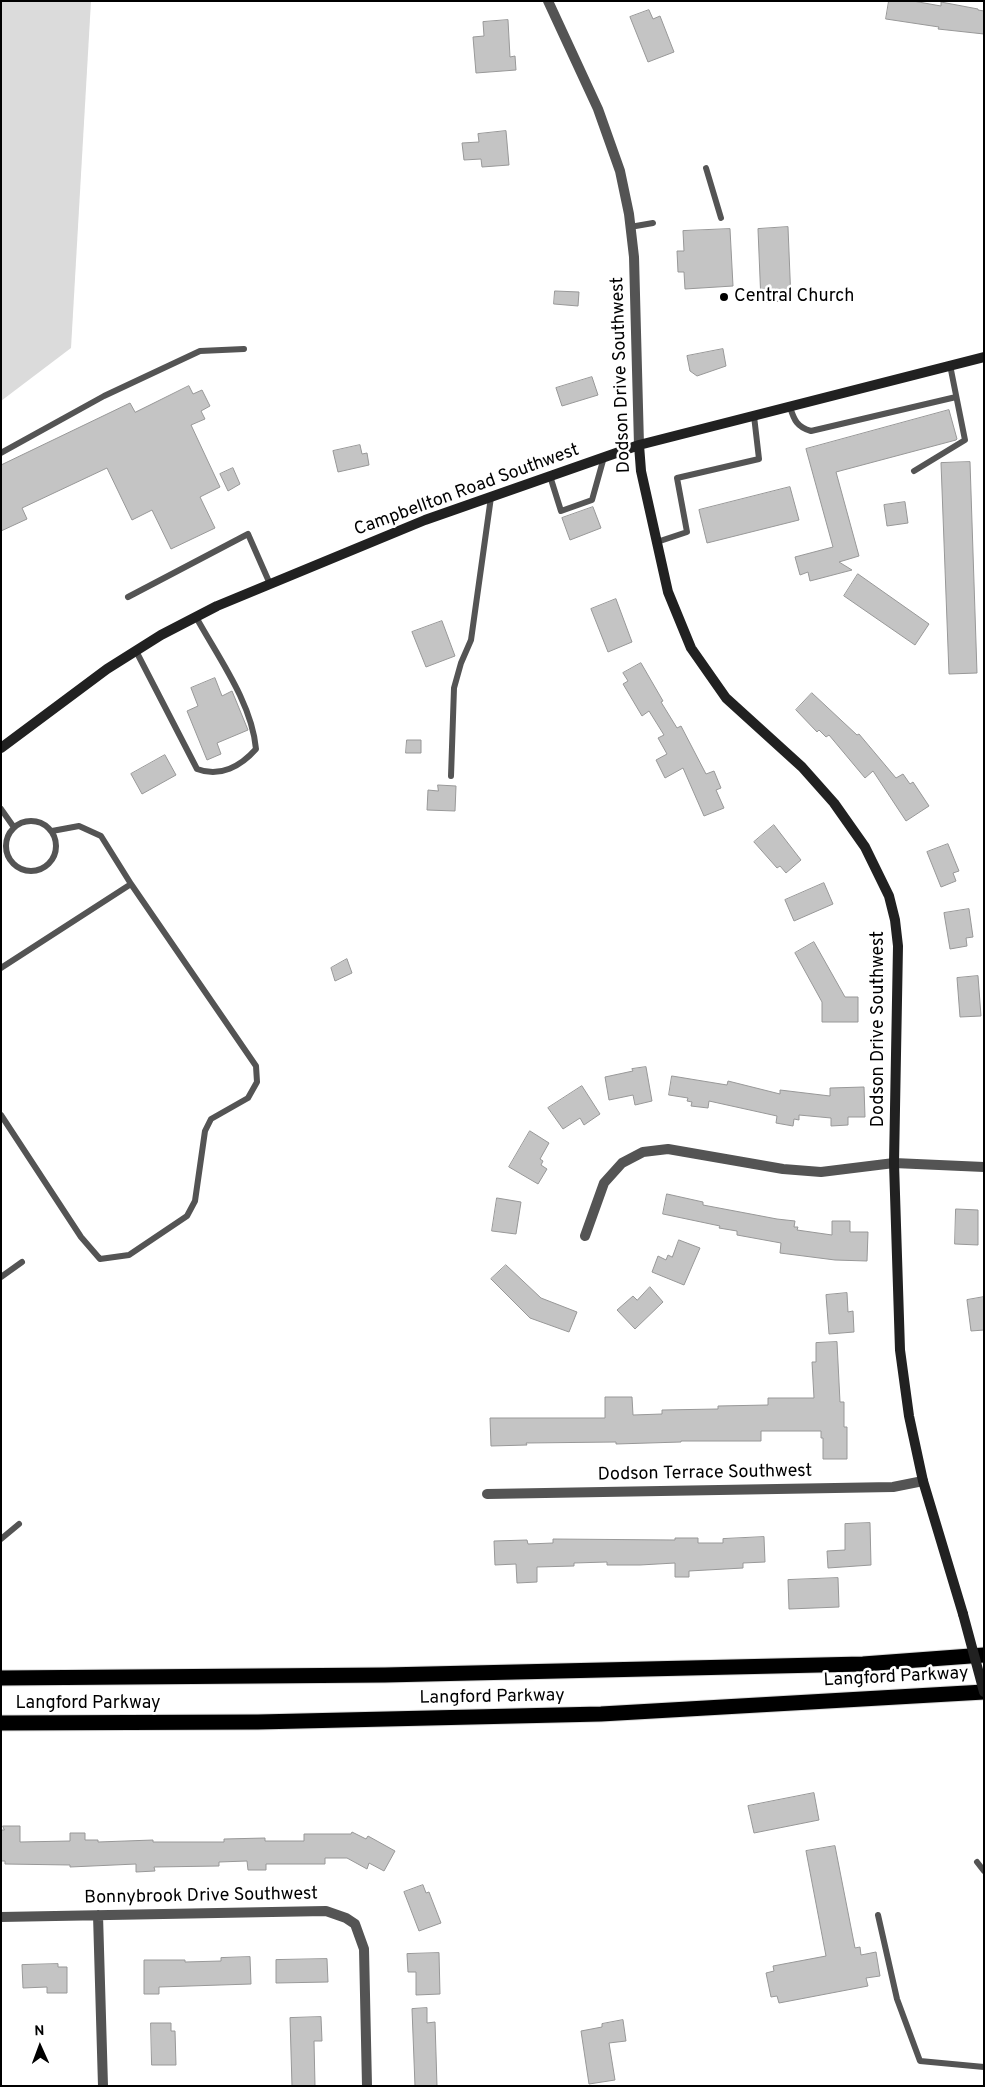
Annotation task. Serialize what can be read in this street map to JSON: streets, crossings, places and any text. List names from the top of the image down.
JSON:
{
  "streets": {
    "highway": ["Langford Parkway"],
    "street": [
      "Dodson Drive Southwest",
      "Campbellton Road Southwest",
      "Dodson Terrace Southwest",
      "Bonnybrook Drive Southwest"
    ]
  },
  "crossings": [
    ["Dodson Drive Southwest", "Campbellton Road Southwest"],
    ["Dodson Drive Southwest", "Dodson Terrace Southwest"],
    ["Dodson Drive Southwest", "Langford Parkway"]
  ],
  "places": ["Central Church"],
  "north": "top"
}
